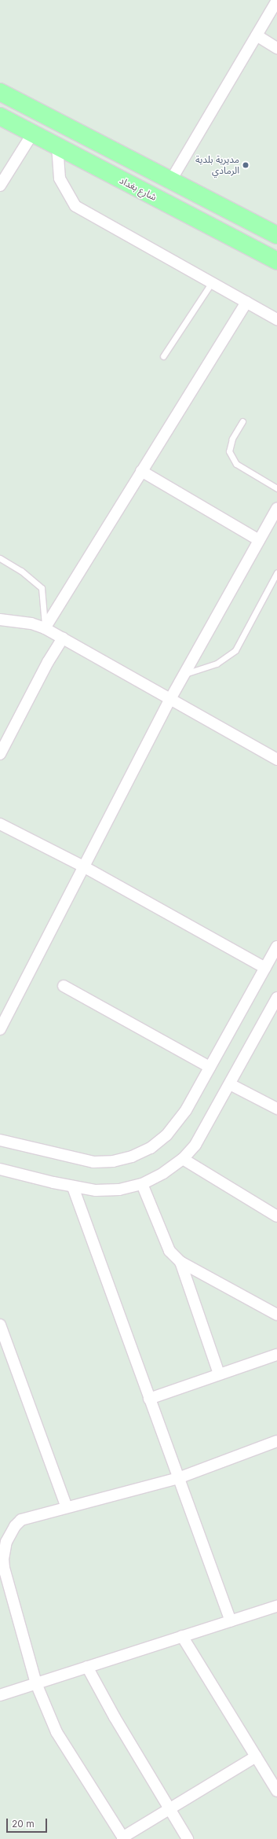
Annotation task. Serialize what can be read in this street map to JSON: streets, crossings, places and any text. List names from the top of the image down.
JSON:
{
  "streets": {
    "main road": ["شارع بغداد"]
  },
  "places": ["مديرية بلدية الرمادي"],
  "scale_bar": "20 m"
}
